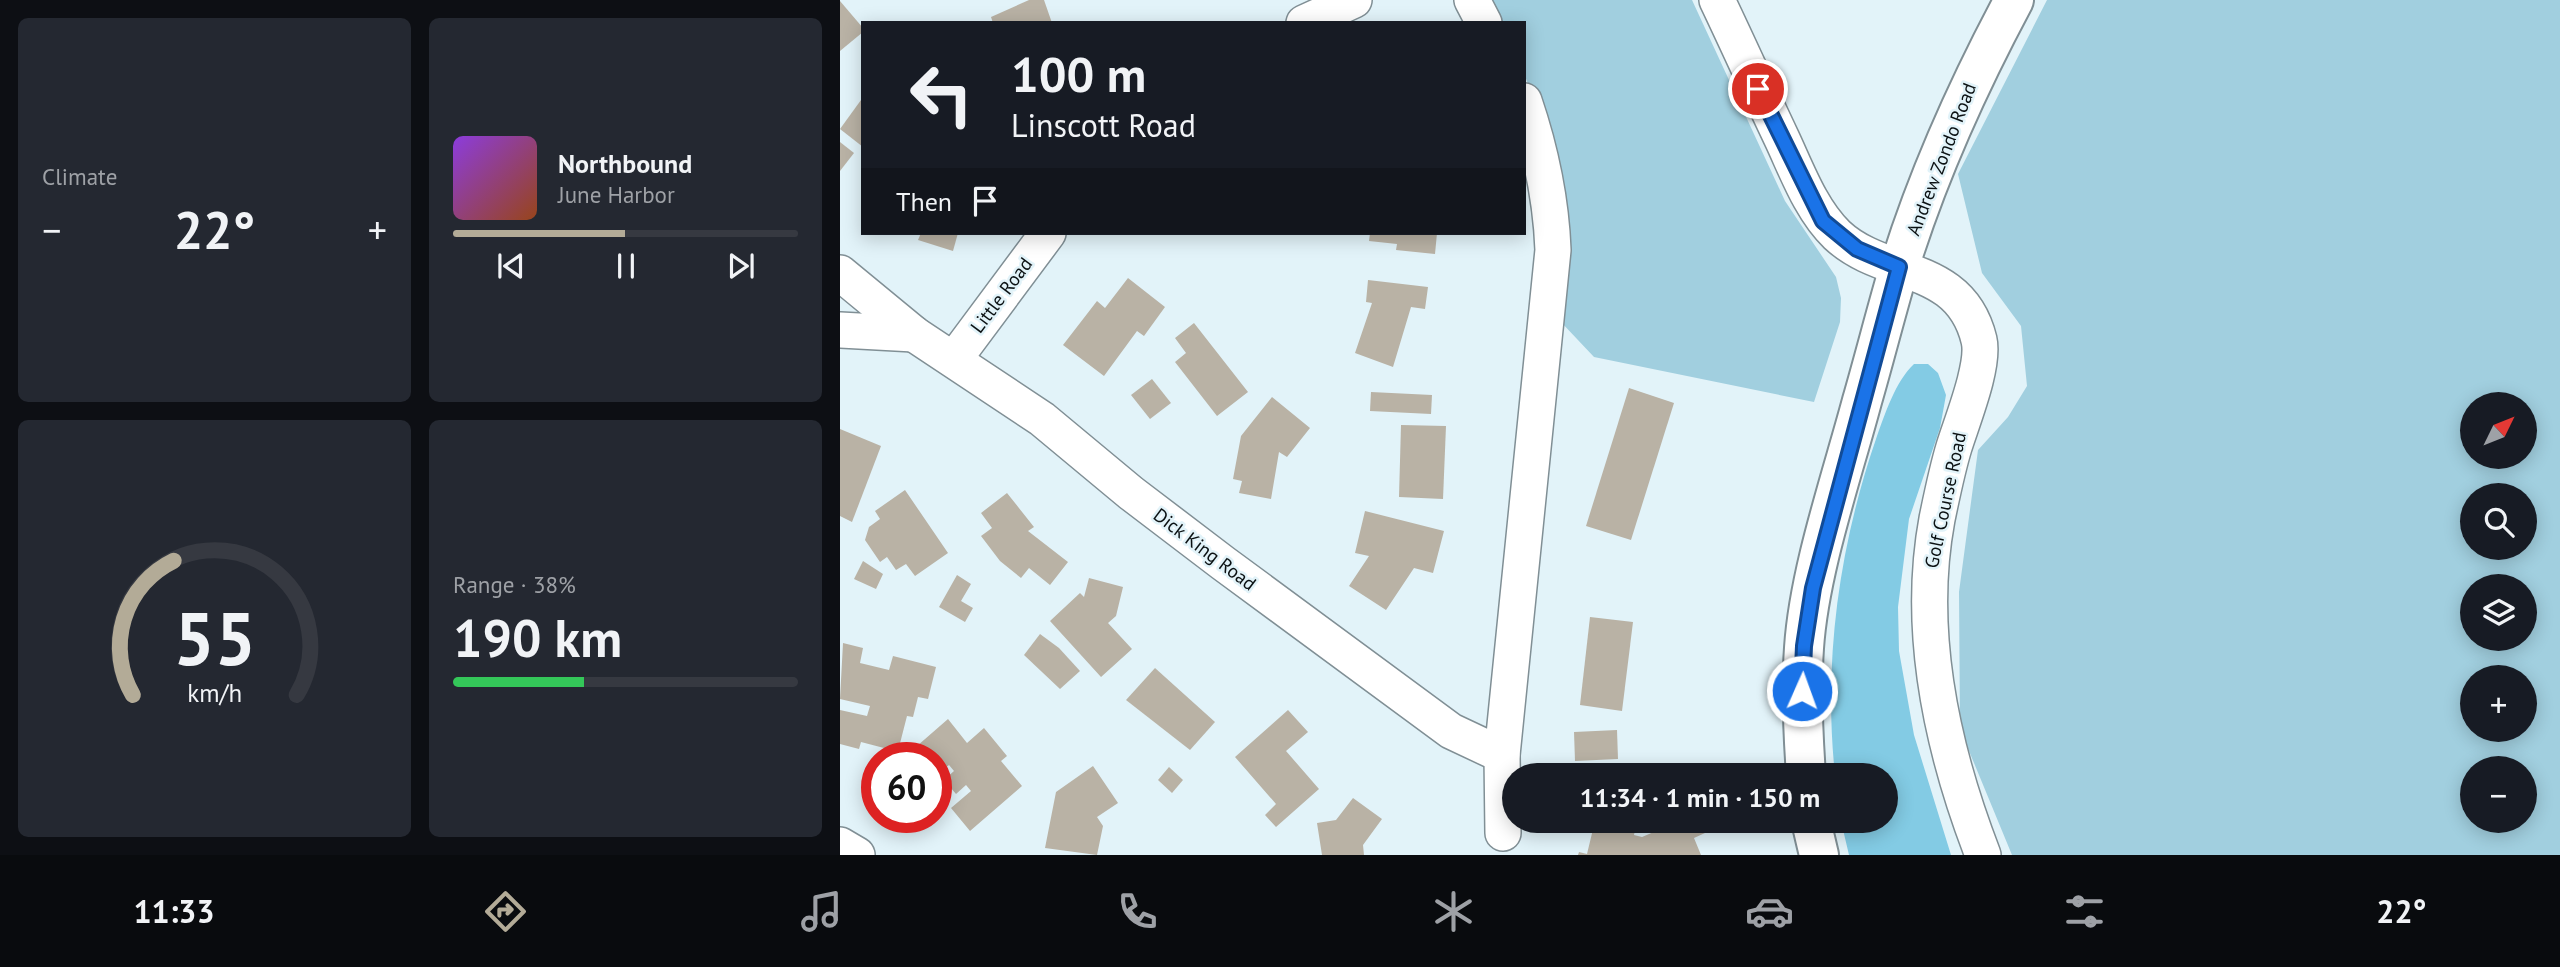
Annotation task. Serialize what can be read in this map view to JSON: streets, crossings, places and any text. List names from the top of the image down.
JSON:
{
  "streets": {
    "main road": ["Andrew Zondo Road"],
    "street": ["Little Road", "Golf Course Road", "Dick King Road"]
  },
  "crossings": [
    ["Andrew Zondo Road", "Golf Course Road"],
    ["Little Road", "Dick King Road"]
  ],
  "north": "top right",
  "page": {
    "tile": [
      "Climate",
      ["Range · 38%", "190 km"]
    ],
    "turn": ["100 m", "Linscott Road"],
    "song": ["Northbound", "June Harbor"],
    "then": "Then",
    "heat": ["−", "22°", "+"],
    "map_buttons": ["+", "−"],
    "limit": "60",
    "trip": "11:34 · 1 min · 150 m",
    "tabs": ["11:33", "22°"],
    "gauge": ["55", "km/h"]
  }
}
